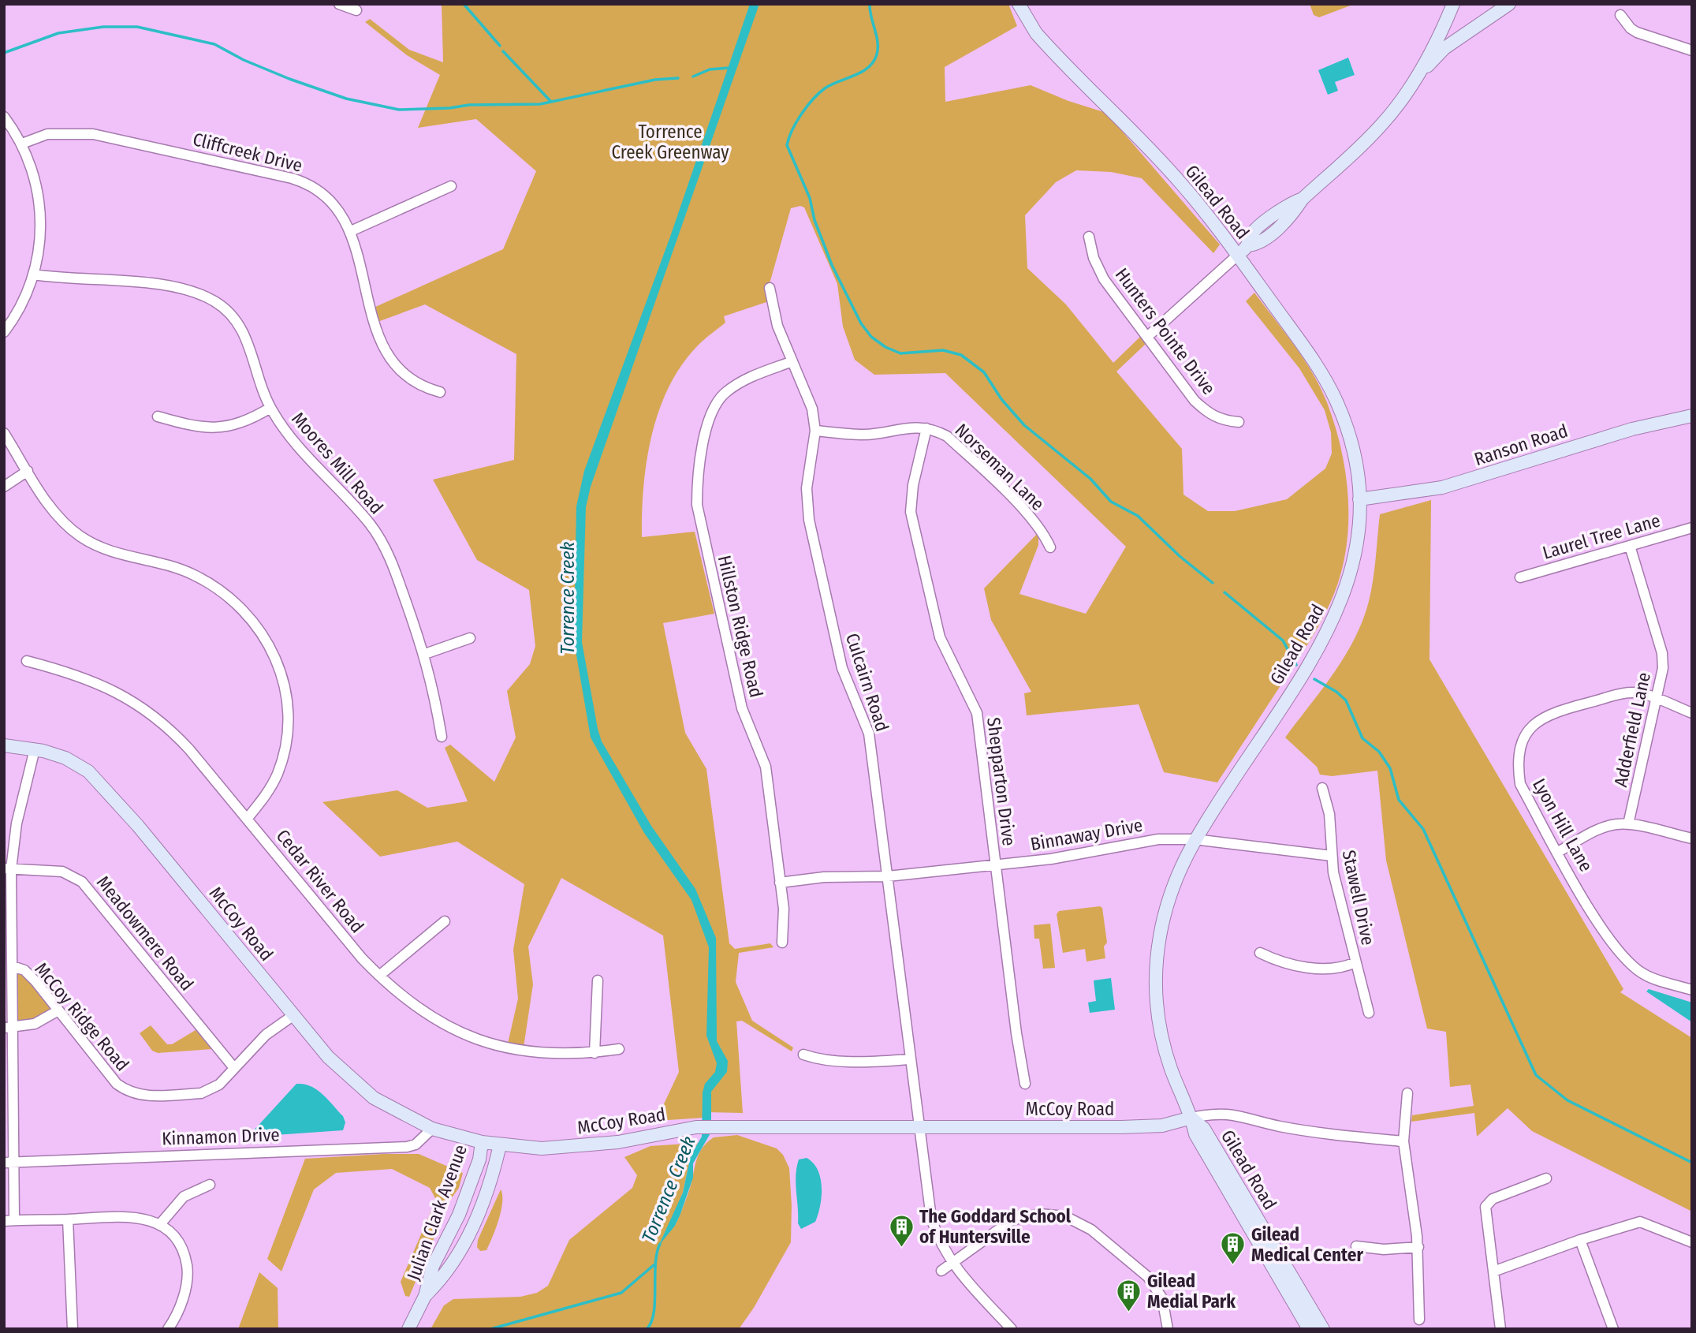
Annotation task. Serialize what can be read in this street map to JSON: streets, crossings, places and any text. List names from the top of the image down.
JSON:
{
  "streets": {
    "main road": [
      "Gilead Road",
      "Ranson Road",
      "McCoy Road",
      "Julian Clark Avenue"
    ],
    "street": [
      "Cliffcreek Drive",
      "Hunters Pointe Drive",
      "Moores Mill Road",
      "Norseman Lane",
      "Laurel Tree Lane",
      "Hillston Ridge Road",
      "Culcairn Road",
      "Adderfield Lane",
      "Shepparton Drive",
      "Lyon Hill Lane",
      "Binnaway Drive",
      "Cedar River Road",
      "Stawell Drive",
      "Meadowmere Road",
      "McCoy Ridge Road",
      "Kinnamon Drive"
    ]
  },
  "crossings": [
    ["Gilead Road", "Ranson Road"],
    ["Gilead Road", "Binnaway Drive"],
    ["Gilead Road", "McCoy Road"],
    ["Norseman Lane", "Culcairn Road"],
    ["Norseman Lane", "Shepparton Drive"],
    ["Laurel Tree Lane", "Adderfield Lane"],
    ["Hillston Ridge Road", "Culcairn Road"],
    ["Hillston Ridge Road", "Binnaway Drive"],
    ["Culcairn Road", "Binnaway Drive"],
    ["Culcairn Road", "McCoy Road"],
    ["Adderfield Lane", "Lyon Hill Lane"],
    ["Shepparton Drive", "Binnaway Drive"],
    ["Binnaway Drive", "Stawell Drive"],
    ["McCoy Road", "McCoy Ridge Road"],
    ["McCoy Road", "Kinnamon Drive"],
    ["McCoy Road", "Julian Clark Avenue"],
    ["Meadowmere Road", "McCoy Ridge Road"]
  ],
  "water": ["Torrence Creek"],
  "parks": ["Torrence Creek Greenway"],
  "places": {
    "building": ["The Goddard School of Huntersville", "Gilead Medical Center", "Gilead Medial Park"]
  }
}
